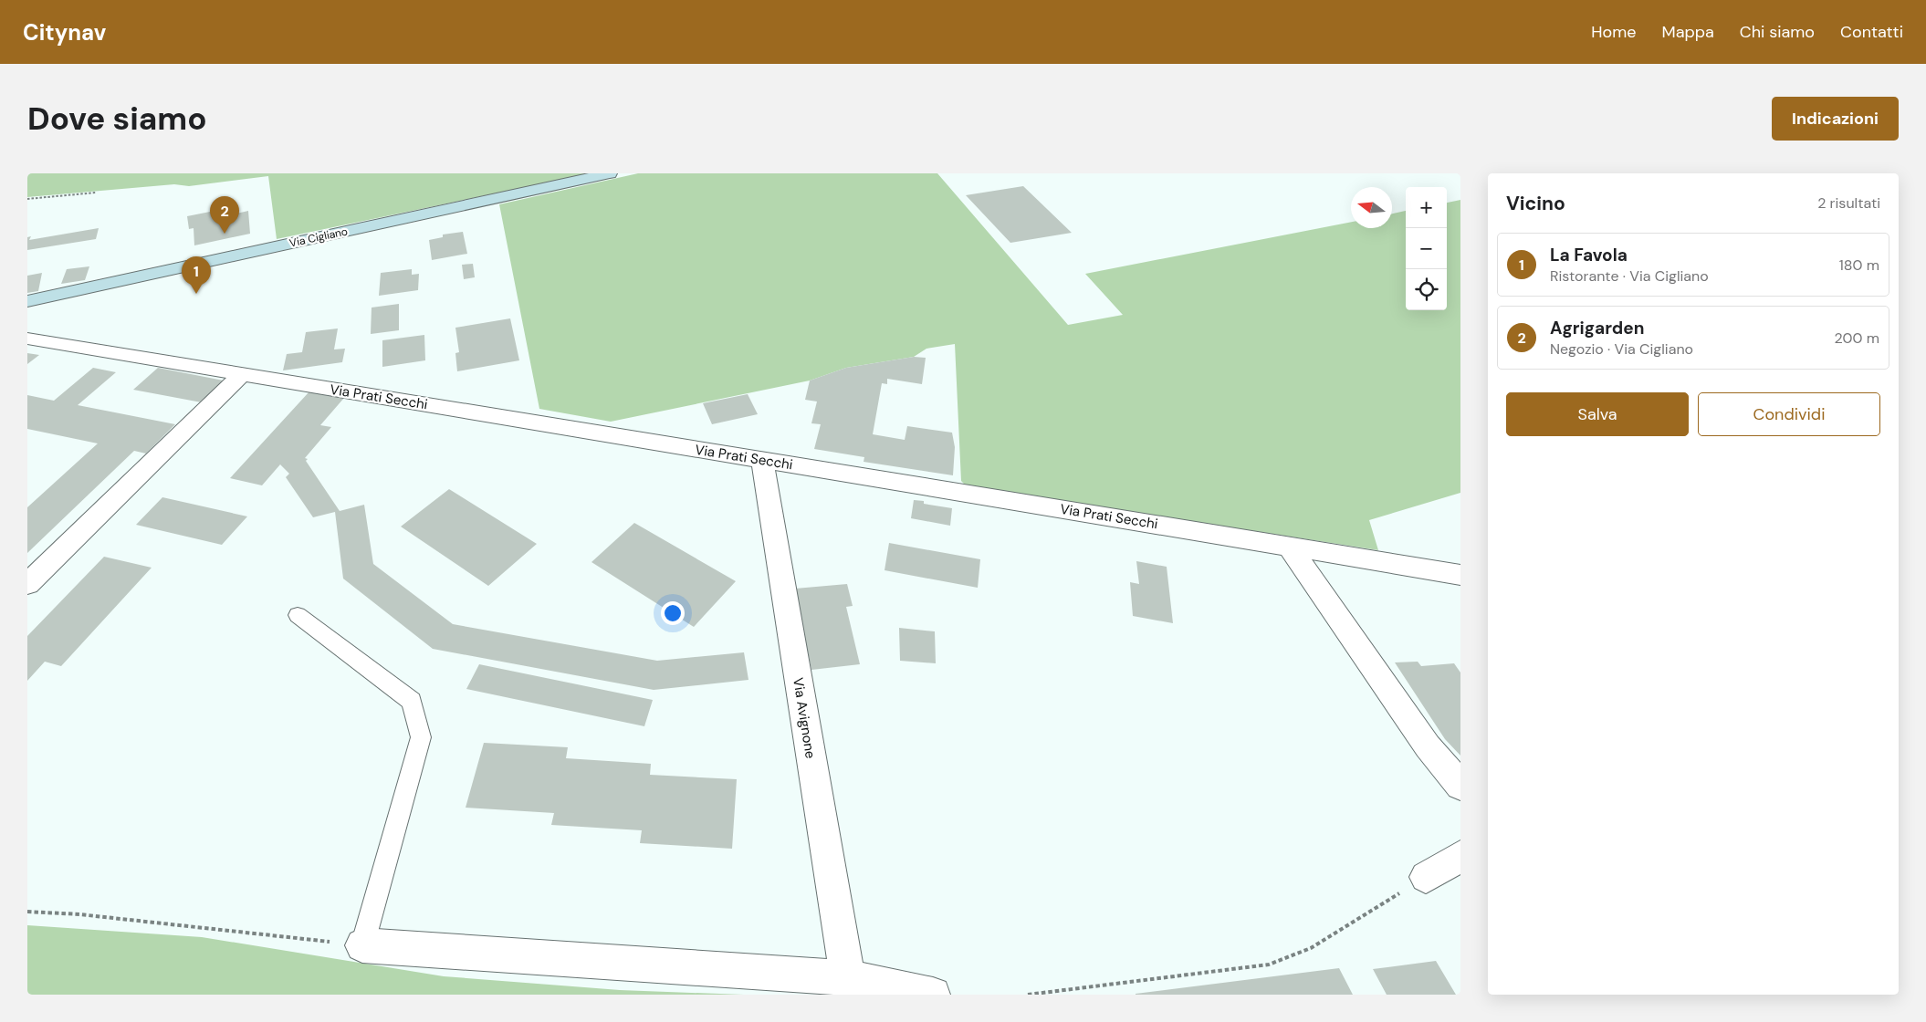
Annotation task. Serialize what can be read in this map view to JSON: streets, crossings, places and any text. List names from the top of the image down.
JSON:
{
  "streets": {
    "main road": ["Via Cigliano"],
    "street": ["Via Prati Secchi", "Via Avignone"]
  },
  "crossings": [
    ["Via Prati Secchi", "Via Avignone"]
  ],
  "north": "left",
  "page": {
    "header": "Citynav",
    "nav": [
      "Home",
      "Mappa",
      "Chi siamo",
      "Contatti"
    ],
    "buttons": [
      "Indicazioni",
      ["Salva", "Condividi"]
    ],
    "title": "Dove siamo",
    "heading": ["Vicino", "2 risultati"],
    "map_buttons": ["+", "−"],
    "pins": ["2", "1"],
    "list": [
      {
        "mark": "1",
        "name": "La Favola",
        "note": "Ristorante · Via Cigliano",
        "value": "180 m"
      },
      {
        "mark": "2",
        "name": "Agrigarden",
        "note": "Negozio · Via Cigliano",
        "value": "200 m"
      }
    ]
  }
}
